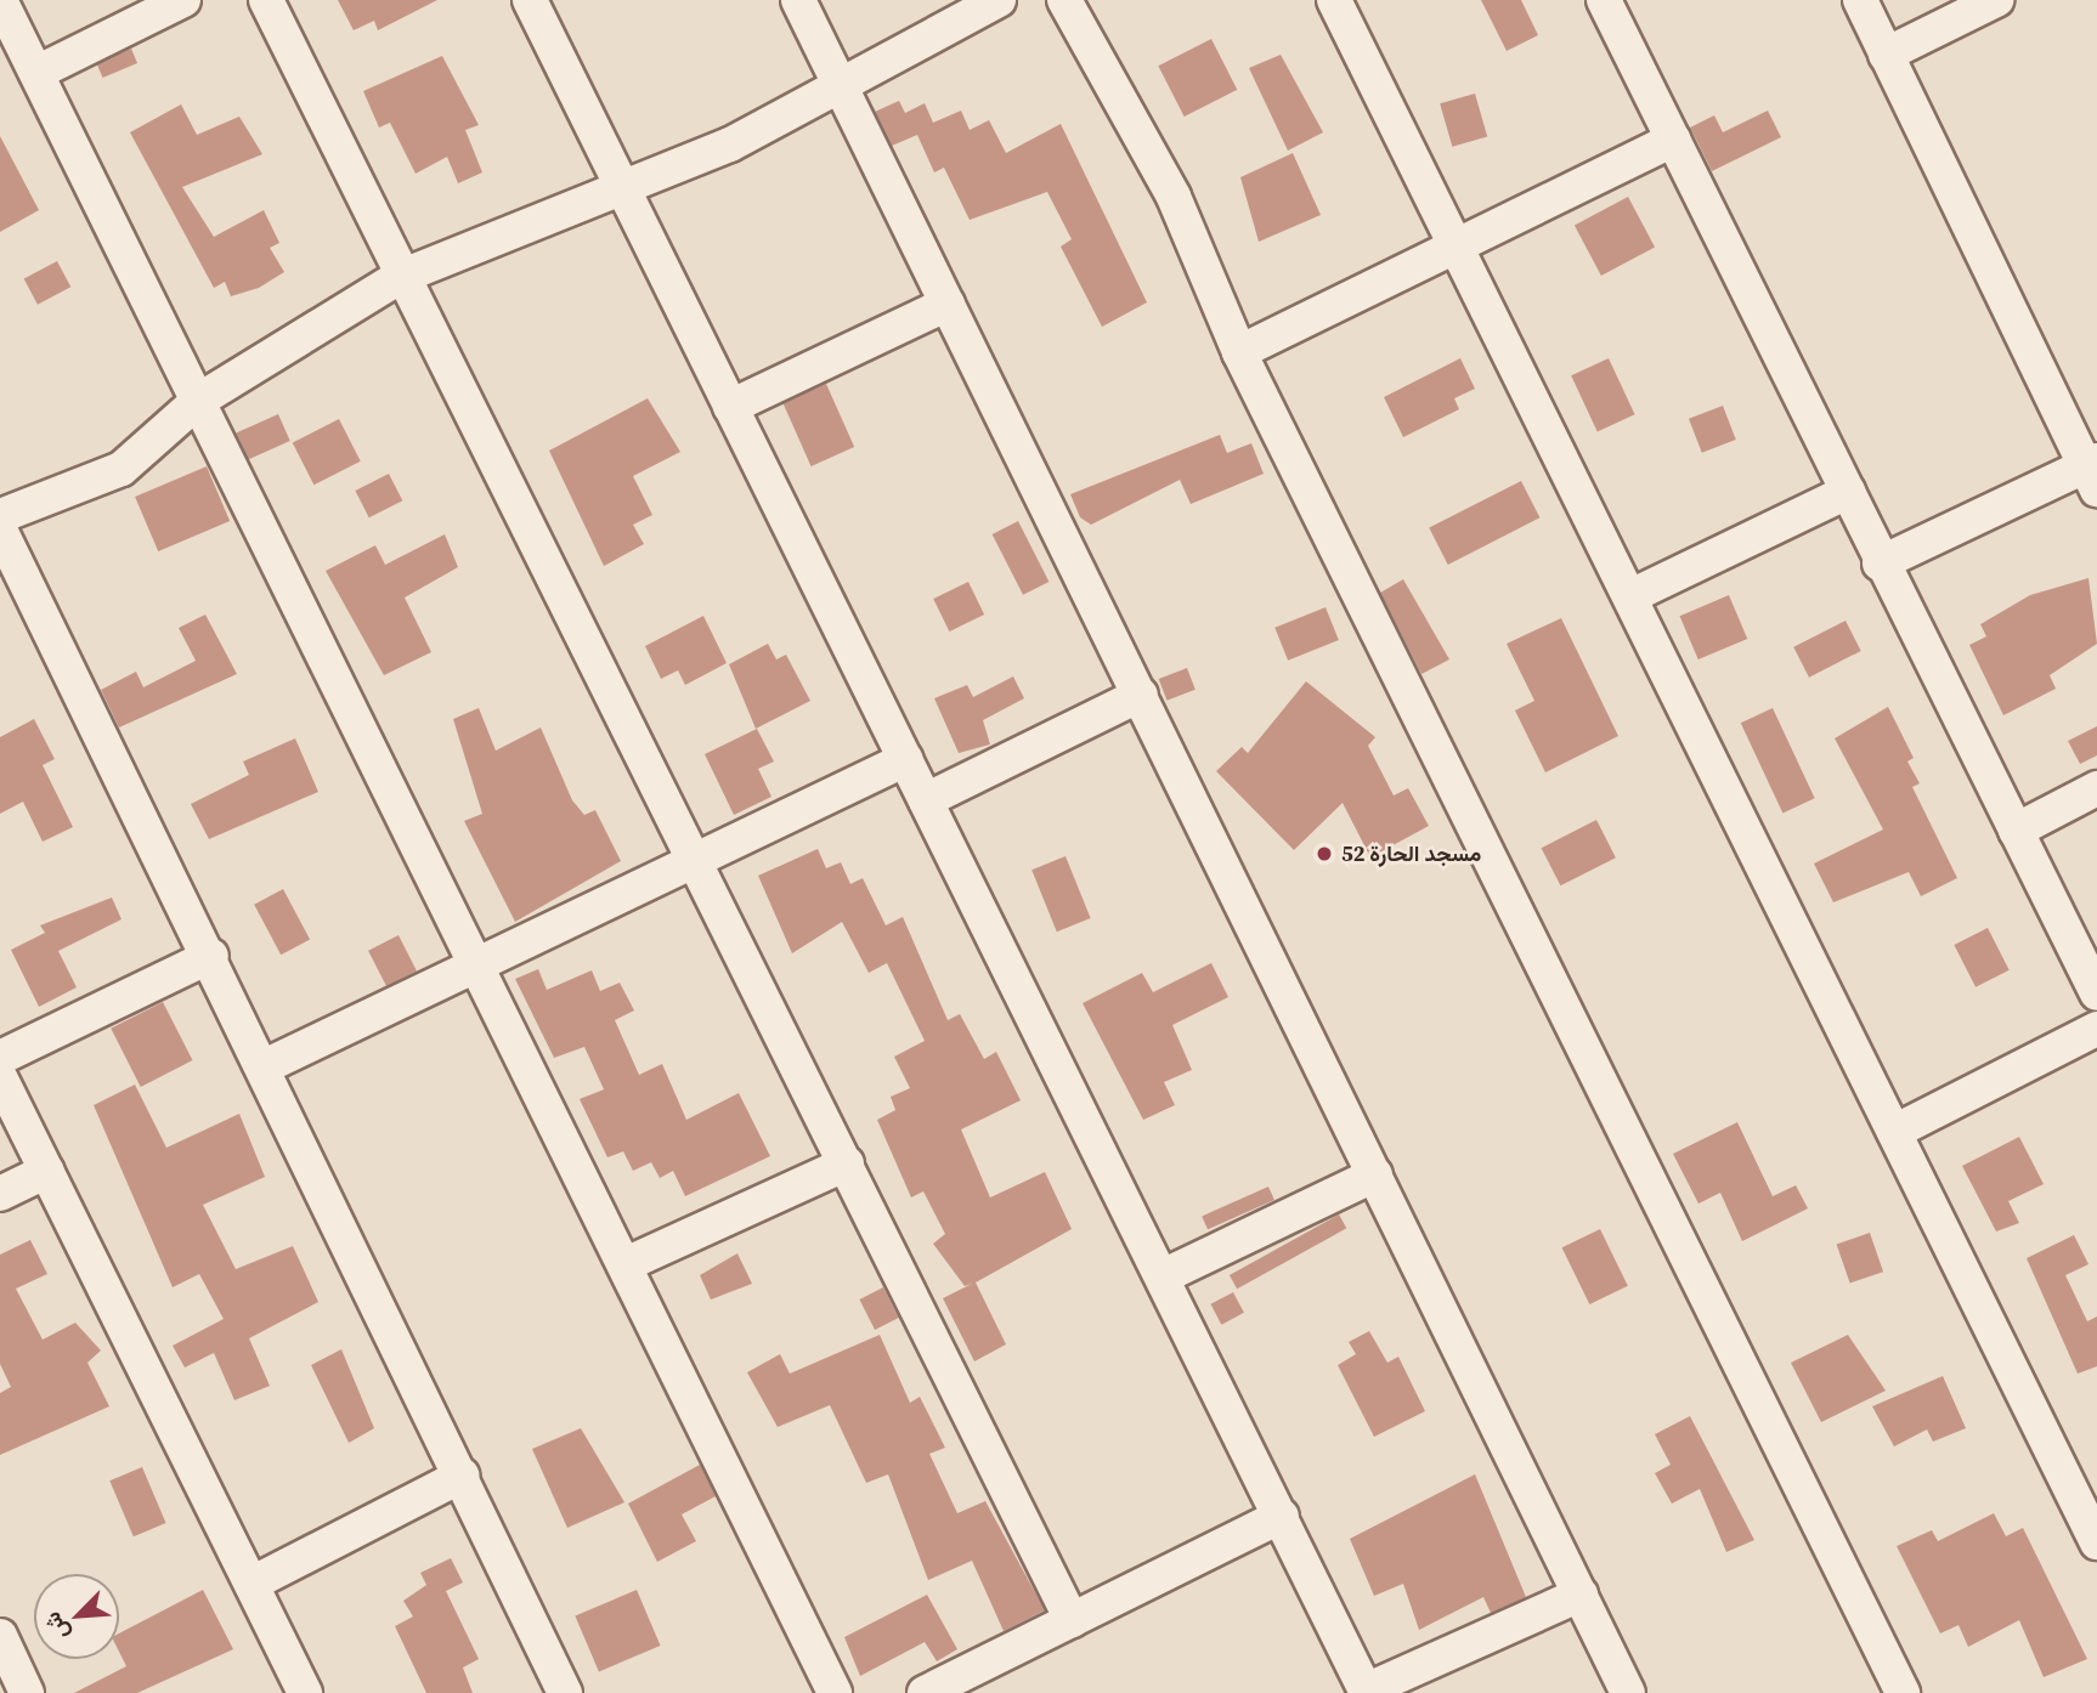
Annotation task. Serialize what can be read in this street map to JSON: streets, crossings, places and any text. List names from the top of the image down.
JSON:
{
  "places": ["مسجد الحارة 52"],
  "north": "bottom left"
}
